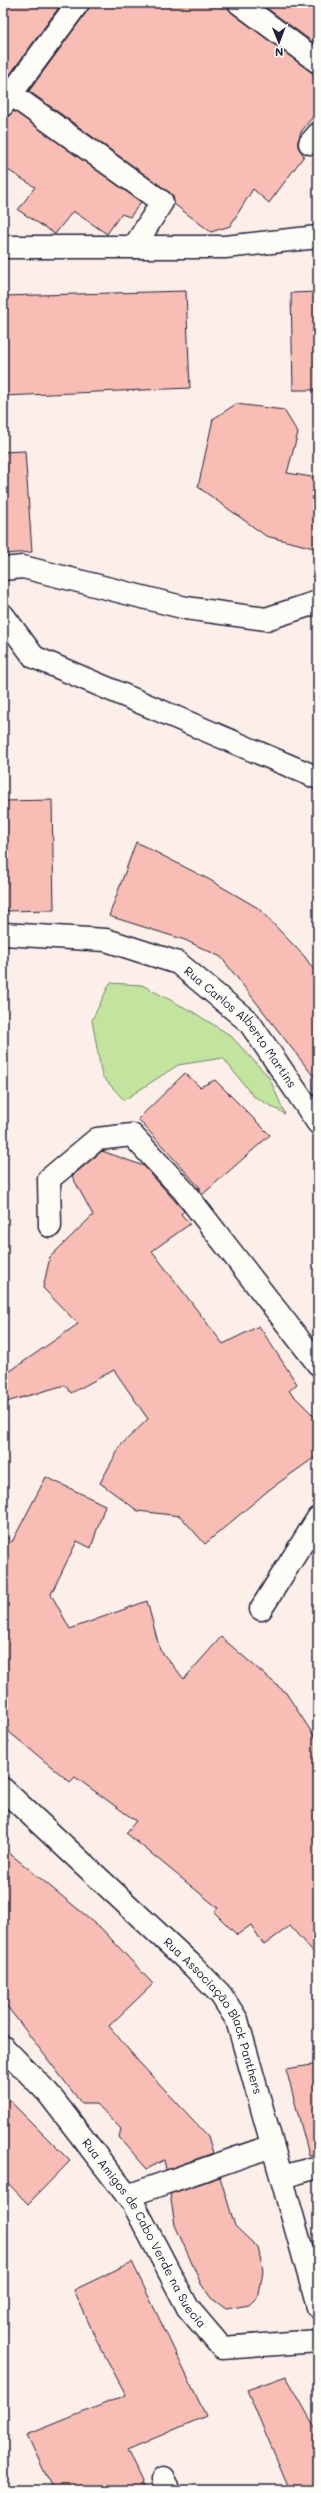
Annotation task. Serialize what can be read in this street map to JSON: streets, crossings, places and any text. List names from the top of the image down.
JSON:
{
  "streets": {
    "street": ["Rua Carlos Alberto Martins", "Rua Associação Black Panthers", "Rua Amigos de Cabo Verde na Suecia"]
  },
  "north": "bottom"
}
